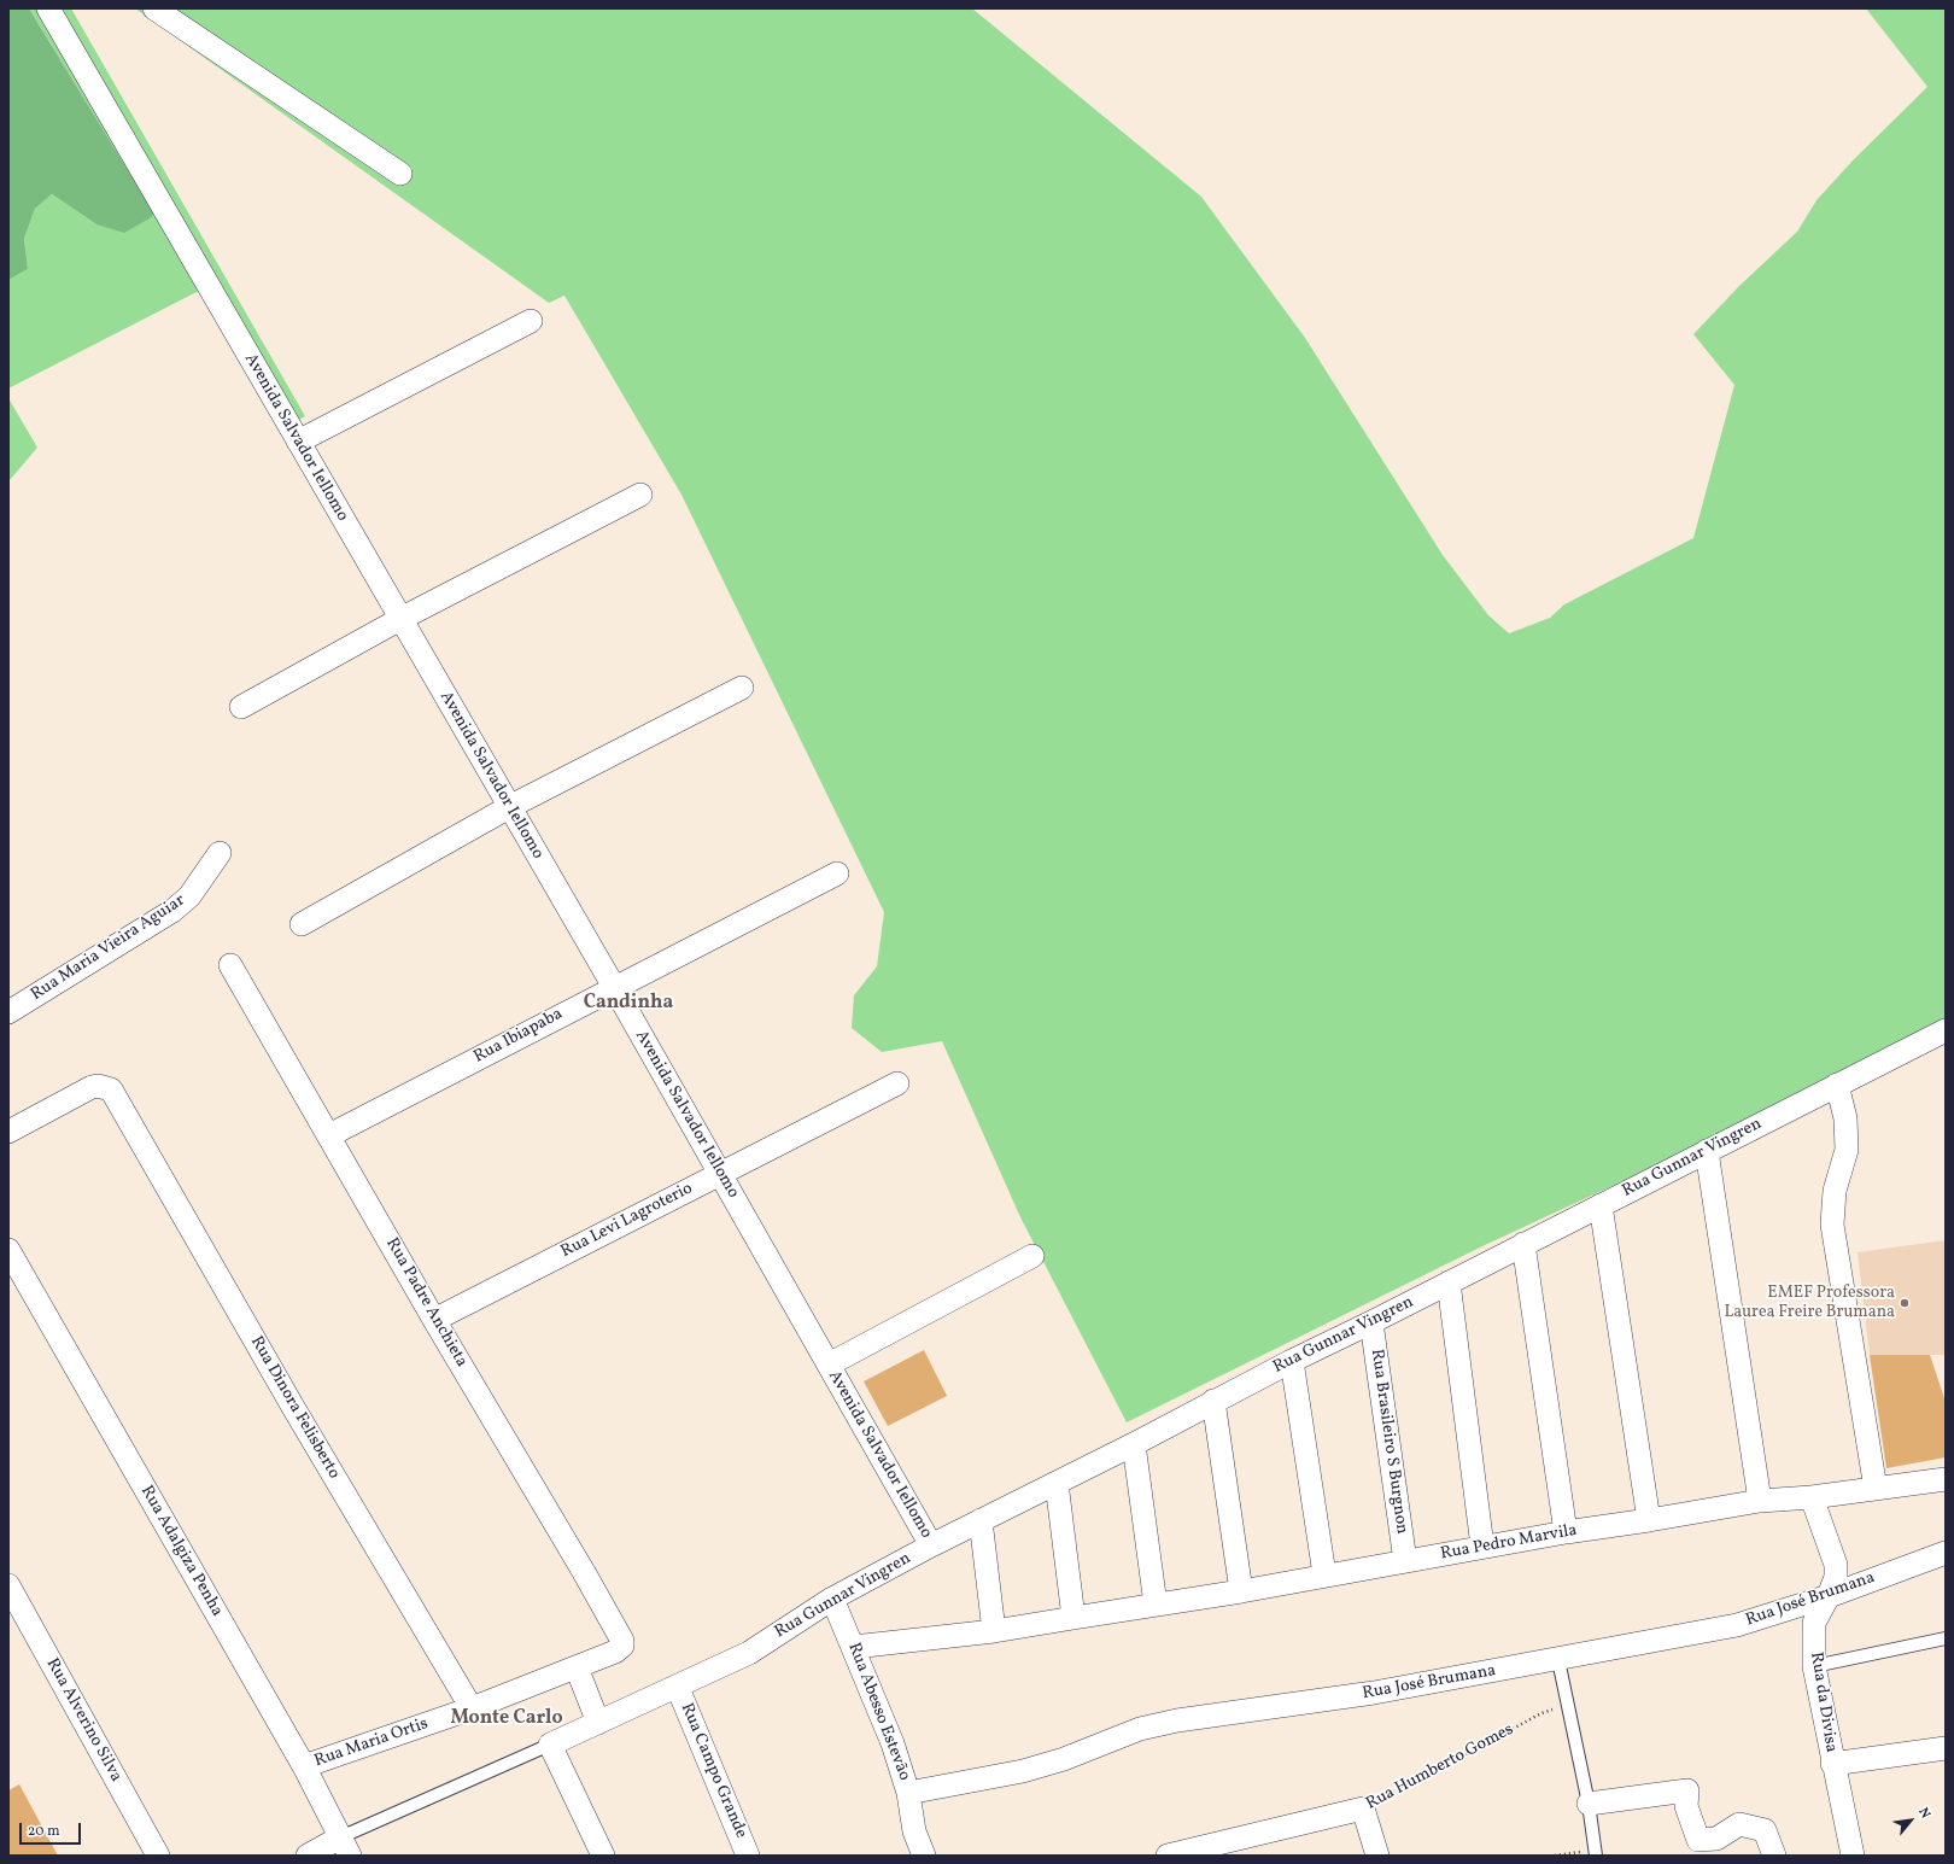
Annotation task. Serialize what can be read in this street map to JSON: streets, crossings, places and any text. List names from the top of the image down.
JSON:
{
  "streets": {
    "street": [
      "Avenida Salvador Iellomo",
      "Rua Maria Vieira Aguiar",
      "Rua Ibiapaba",
      "Rua Gunnar Vingren",
      "Rua Levi Lagroterio",
      "Rua Padre Anchieta",
      "Rua Dinora Felisberto",
      "Rua Brasileiro S Burgnon",
      "Rua Pedro Marvila",
      "Rua Adalgiza Penha",
      "Rua José Brumana",
      "Rua da Divisa",
      "Rua Abesso Estevão",
      "Rua Alverino Silva",
      "Rua Maria Ortis",
      "Rua Humberto Gomes",
      "Rua Campo Grande"
    ]
  },
  "crossings": [
    ["Avenida Salvador Iellomo", "Rua Ibiapaba"],
    ["Avenida Salvador Iellomo", "Rua Gunnar Vingren"],
    ["Avenida Salvador Iellomo", "Rua Levi Lagroterio"],
    ["Rua Ibiapaba", "Rua Padre Anchieta"],
    ["Rua Gunnar Vingren", "Rua Brasileiro S Burgnon"],
    ["Rua Gunnar Vingren", "Rua Abesso Estevão"],
    ["Rua Gunnar Vingren", "Rua Campo Grande"],
    ["Rua Levi Lagroterio", "Rua Padre Anchieta"],
    ["Rua Padre Anchieta", "Rua Maria Ortis"],
    ["Rua Dinora Felisberto", "Rua Maria Ortis"],
    ["Rua Brasileiro S Burgnon", "Rua Pedro Marvila"],
    ["Rua Pedro Marvila", "Rua da Divisa"],
    ["Rua Pedro Marvila", "Rua Abesso Estevão"],
    ["Rua Adalgiza Penha", "Rua Maria Ortis"],
    ["Rua José Brumana", "Rua da Divisa"],
    ["Rua José Brumana", "Rua Abesso Estevão"]
  ],
  "districts": ["Candinha", "Monte Carlo"],
  "places": ["EMEF Professora Laurea Freire Brumana"],
  "scale_bar": "20 m",
  "north": "top right"
}
